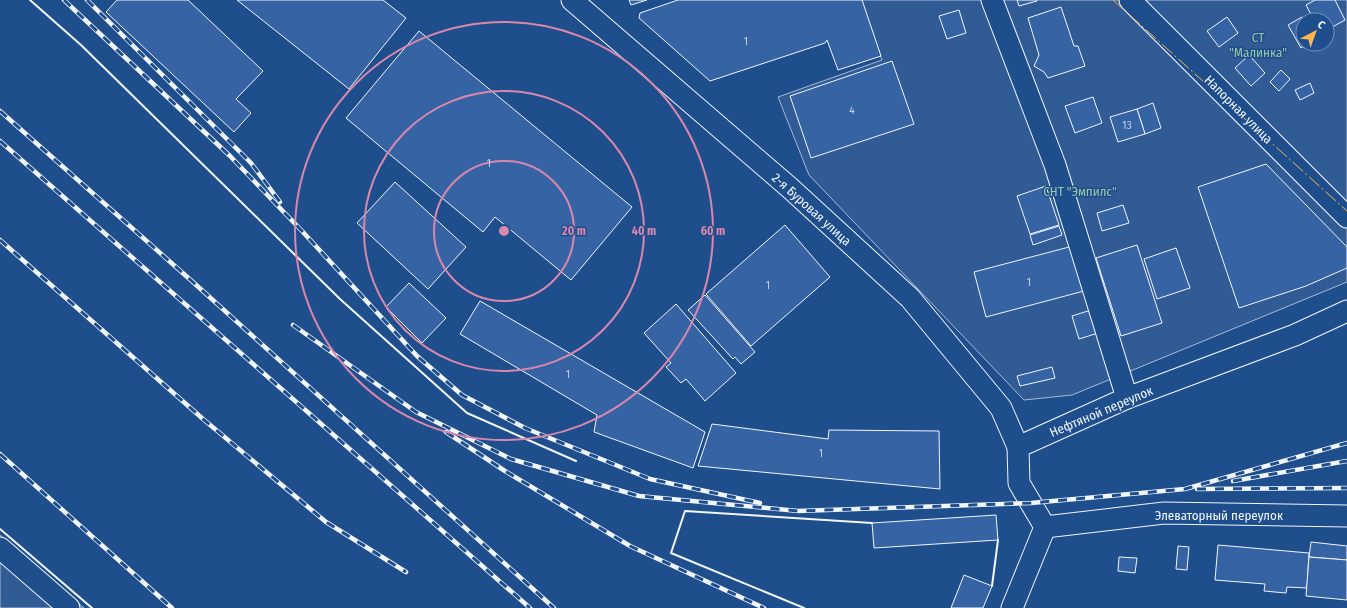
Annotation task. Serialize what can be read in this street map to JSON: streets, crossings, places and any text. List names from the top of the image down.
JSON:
{
  "streets": {
    "street": [
      "Напорная улица",
      "2-я Буровая улица",
      "Нефтяной переулок",
      "Элеваторный переулок"
    ]
  },
  "crossings": [
    ["2-я Буровая улица", "Нефтяной переулок"]
  ],
  "parks": ["СТ \"Малинка\"", "СНТ \"Эмпилс\""],
  "house_numbers": [
    "1",
    "4",
    "13",
    "1",
    "1",
    "1",
    "1",
    "1"
  ],
  "north": "top right",
  "rings": ["20 m", "40 m", "60 m"]
}
